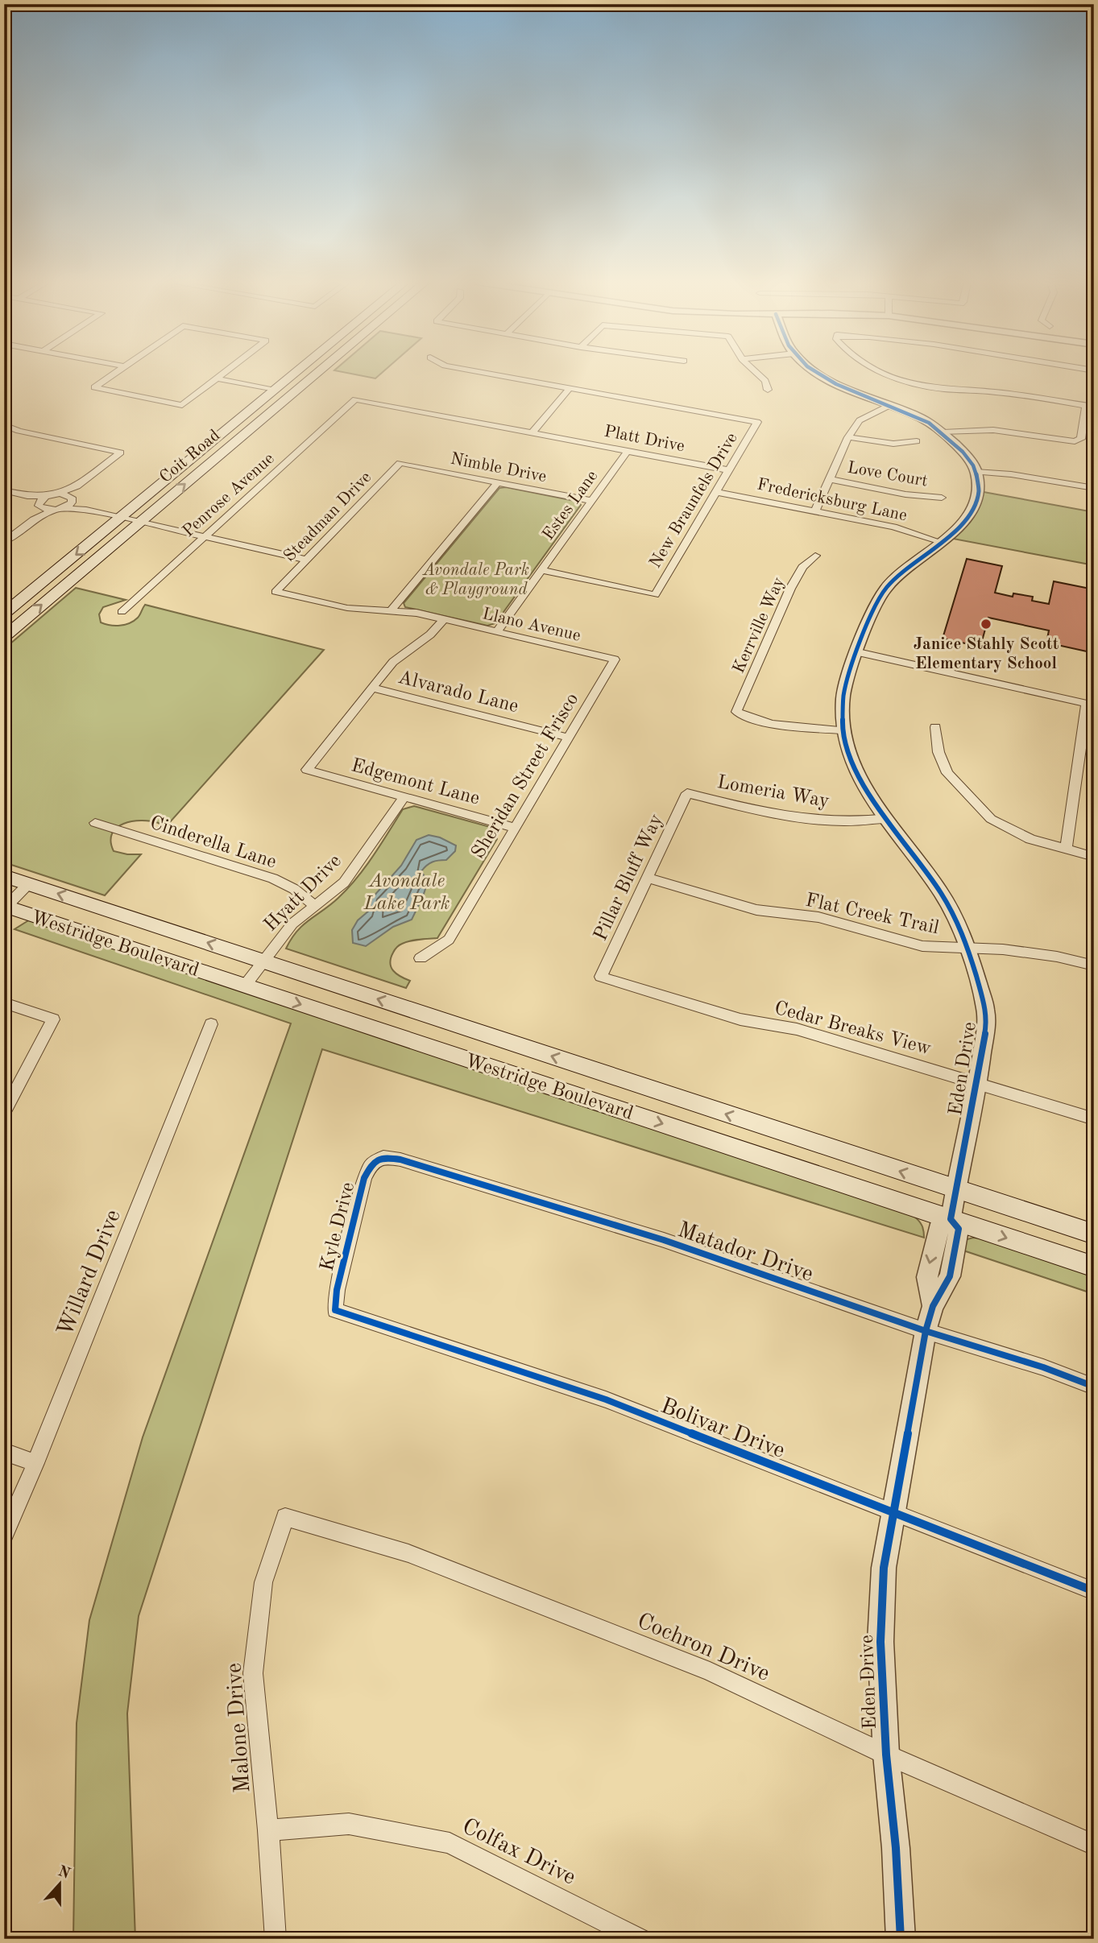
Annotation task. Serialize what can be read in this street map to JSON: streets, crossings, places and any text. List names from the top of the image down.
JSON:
{
  "streets": {
    "main road": ["Coit Road", "Westridge Boulevard"],
    "street": [
      "Platt Drive",
      "Nimble Drive",
      "Love Court",
      "Penrose Avenue",
      "Fredericksburg Lane",
      "New Braunfels Drive",
      "Estes Lane",
      "Steadman Drive",
      "Llano Avenue",
      "Kerrville Way",
      "Alvarado Lane",
      "Sheridan Street Frisco",
      "Edgemont Lane",
      "Lomeria Way",
      "Cinderella Lane",
      "Pillar Bluff Way",
      "Hyatt Drive",
      "Flat Creek Trail",
      "Cedar Breaks View",
      "Eden Drive",
      "Kyle Drive",
      "Matador Drive",
      "Willard Drive",
      "Bolivar Drive",
      "Cochron Drive",
      "Malone Drive",
      "Colfax Drive"
    ]
  },
  "crossings": [
    ["Platt Drive", "Penrose Avenue"],
    ["Platt Drive", "New Braunfels Drive"],
    ["Platt Drive", "Estes Lane"],
    ["Nimble Drive", "Estes Lane"],
    ["Nimble Drive", "Steadman Drive"],
    ["Fredericksburg Lane", "New Braunfels Drive"],
    ["Fredericksburg Lane", "Eden Drive"],
    ["New Braunfels Drive", "Estes Lane"],
    ["Estes Lane", "Llano Avenue"],
    ["Steadman Drive", "Llano Avenue"],
    ["Llano Avenue", "Sheridan Street Frisco"],
    ["Kerrville Way", "Eden Drive"],
    ["Alvarado Lane", "Sheridan Street Frisco"],
    ["Alvarado Lane", "Edgemont Lane"],
    ["Sheridan Street Frisco", "Edgemont Lane"],
    ["Edgemont Lane", "Hyatt Drive"],
    ["Lomeria Way", "Pillar Bluff Way"],
    ["Lomeria Way", "Eden Drive"],
    ["Cinderella Lane", "Hyatt Drive"],
    ["Pillar Bluff Way", "Flat Creek Trail"],
    ["Pillar Bluff Way", "Cedar Breaks View"],
    ["Hyatt Drive", "Westridge Boulevard"],
    ["Flat Creek Trail", "Eden Drive"],
    ["Westridge Boulevard", "Eden Drive"],
    ["Cedar Breaks View", "Eden Drive"],
    ["Eden Drive", "Matador Drive"],
    ["Eden Drive", "Bolivar Drive"],
    ["Eden Drive", "Cochron Drive"],
    ["Kyle Drive", "Matador Drive"],
    ["Kyle Drive", "Bolivar Drive"],
    ["Cochron Drive", "Malone Drive"],
    ["Malone Drive", "Colfax Drive"]
  ],
  "parks": ["Avondale Park & Playground", "Avondale Lake Park"],
  "places": ["Janice Stahly Scott Elementary School"],
  "north": "top"
}
